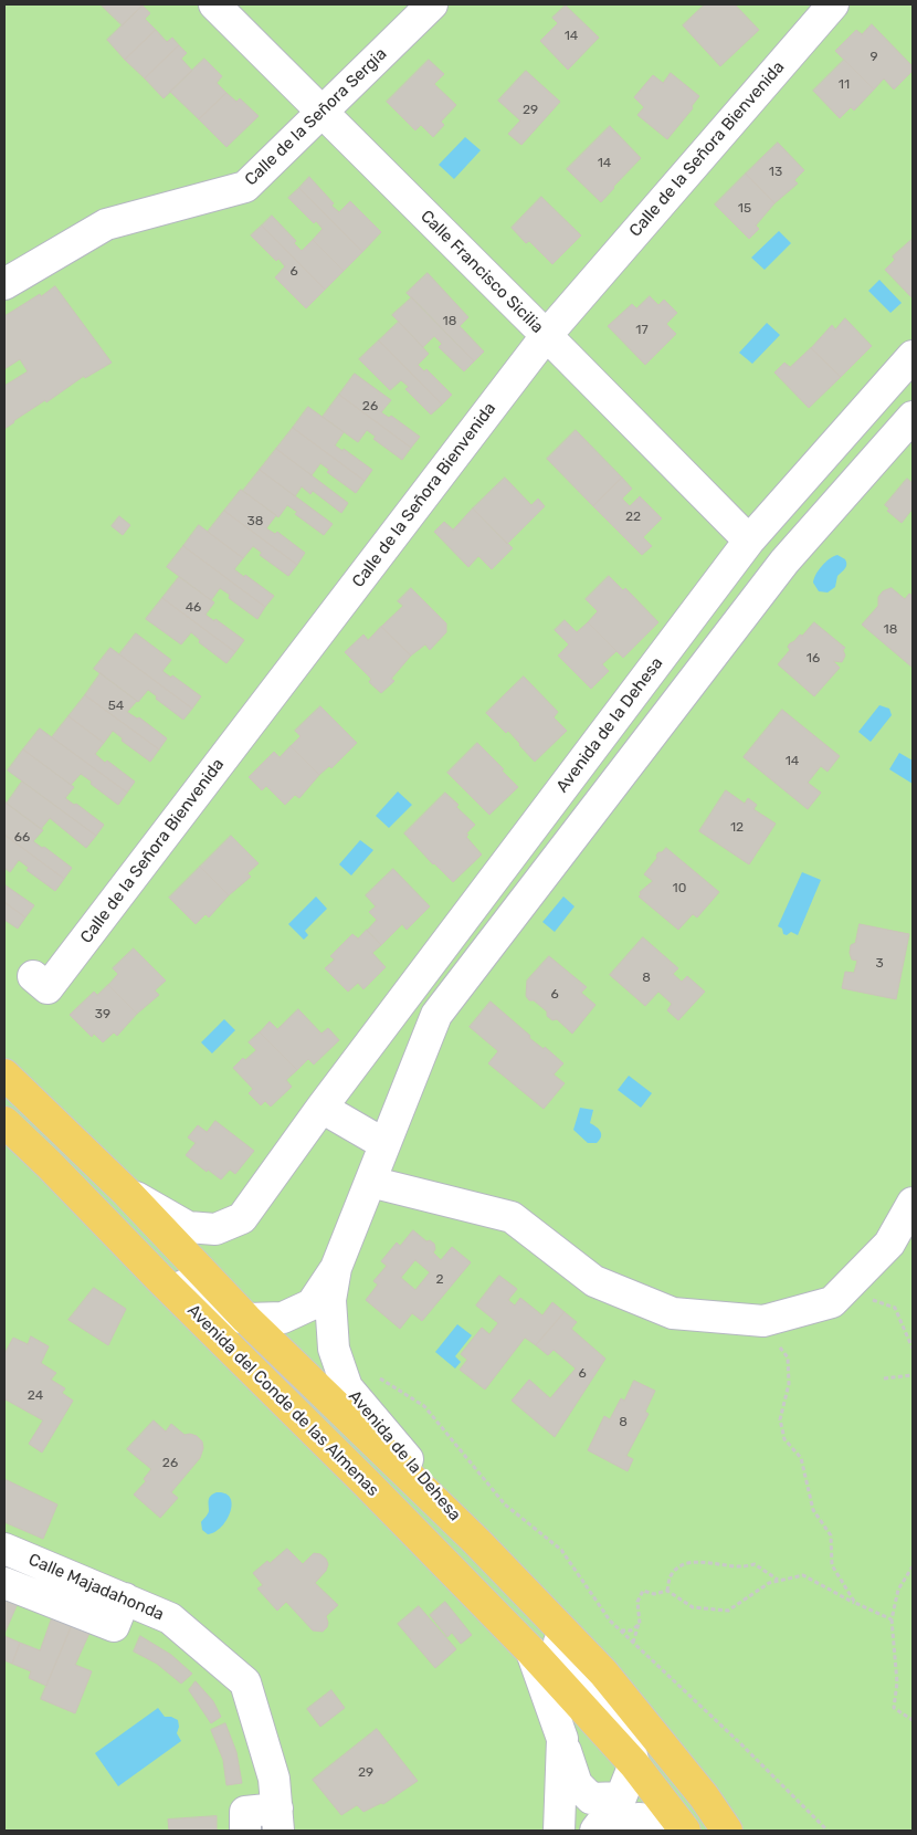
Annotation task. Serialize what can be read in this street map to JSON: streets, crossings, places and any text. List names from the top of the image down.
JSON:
{
  "streets": {
    "main road": ["Avenida del Conde de las Almenas"],
    "street": [
      "Calle de la Señora Sergia",
      "Calle de la Señora Bienvenida",
      "Calle Francisco Sicilia",
      "Avenida de la Dehesa",
      "Calle Majadahonda"
    ]
  },
  "crossings": [
    ["Calle de la Señora Sergia", "Calle Francisco Sicilia"],
    ["Calle de la Señora Bienvenida", "Calle Francisco Sicilia"],
    ["Calle Francisco Sicilia", "Avenida de la Dehesa"],
    ["Avenida de la Dehesa", "Avenida del Conde de las Almenas"]
  ],
  "house_numbers": [
    "14",
    "9",
    "11",
    "29",
    "14",
    "13",
    "15",
    "6",
    "18",
    "17",
    "26",
    "22",
    "38",
    "46",
    "18",
    "16",
    "54",
    "14",
    "12",
    "66",
    "10",
    "3",
    "8",
    "6",
    "39",
    "2",
    "6",
    "24",
    "8",
    "26",
    "29"
  ]
}
